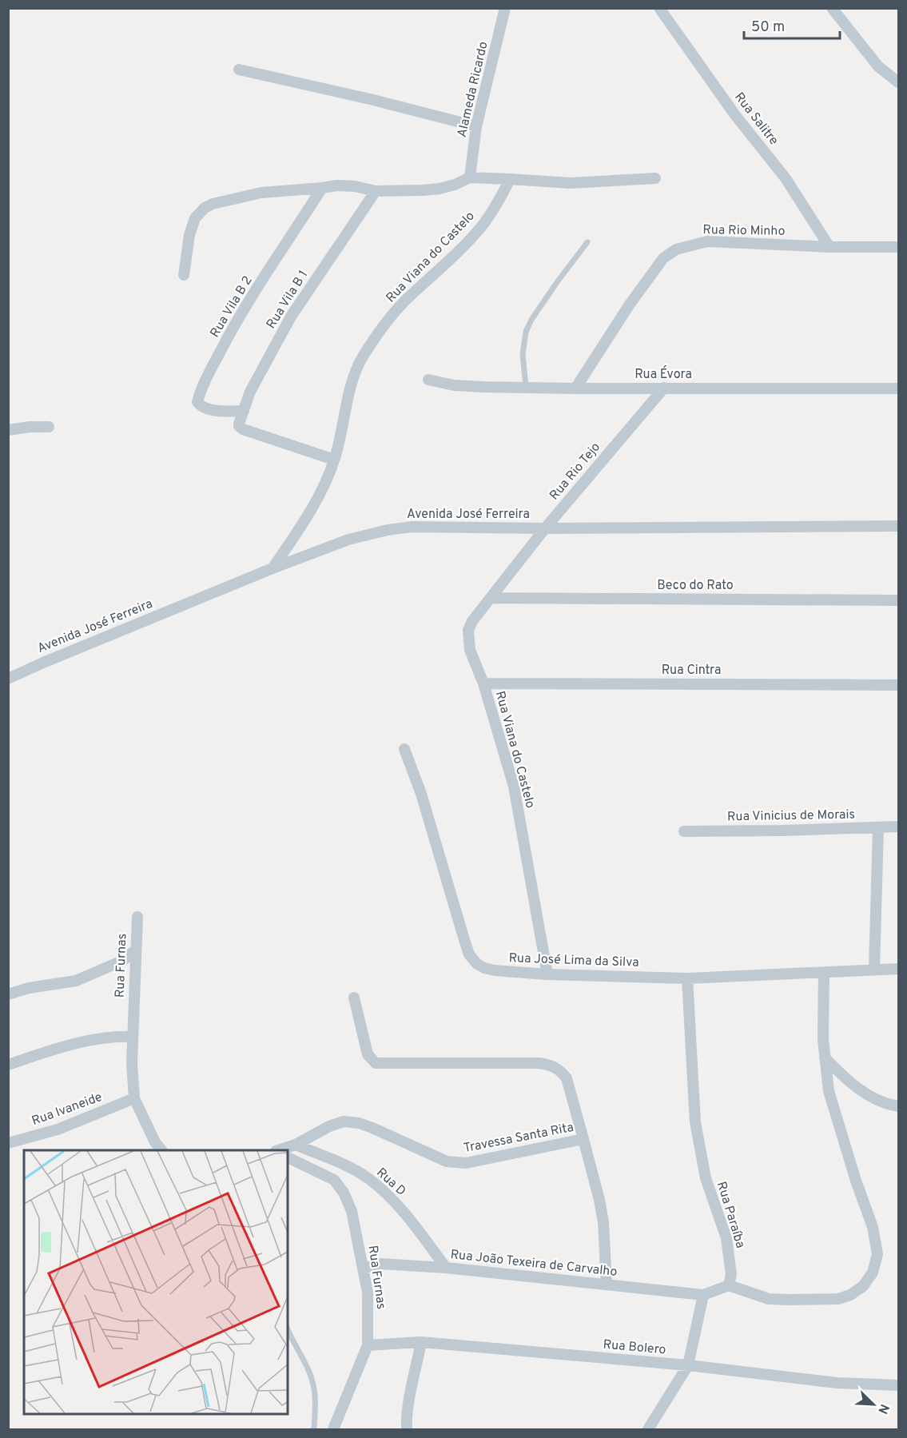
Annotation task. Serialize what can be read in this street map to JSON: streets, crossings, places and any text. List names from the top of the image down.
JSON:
{
  "streets": {
    "street": [
      "Alameda Ricardo",
      "Rua Salitre",
      "Rua Rio Minho",
      "Rua Viana do Castelo",
      "Rua Vila B 1",
      "Rua Vila B 2",
      "Rua Évora",
      "Rua Rio Tejo",
      "Avenida José Ferreira",
      "Beco do Rato",
      "Rua Cintra",
      "Rua Vinicius de Morais",
      "Rua José Lima da Silva",
      "Rua Furnas",
      "Rua Ivaneide",
      "Travessa Santa Rita",
      "Rua D",
      "Rua Paraíba",
      "Rua João Texeira de Carvalho",
      "Rua Bolero"
    ]
  },
  "crossings": [
    ["Rua Salitre", "Rua Rio Minho"],
    ["Rua Rio Minho", "Rua Évora"],
    ["Rua Viana do Castelo", "Rua Vila B 1"],
    ["Rua Viana do Castelo", "Rua Rio Tejo"],
    ["Rua Viana do Castelo", "Avenida José Ferreira"],
    ["Rua Viana do Castelo", "Beco do Rato"],
    ["Rua Viana do Castelo", "Rua Cintra"],
    ["Rua Viana do Castelo", "Rua José Lima da Silva"],
    ["Rua Vila B 1", "Rua Vila B 2"],
    ["Rua Évora", "Rua Rio Tejo"],
    ["Rua Rio Tejo", "Avenida José Ferreira"],
    ["Rua Rio Tejo", "Beco do Rato"],
    ["Rua José Lima da Silva", "Rua Paraíba"],
    ["Rua Furnas", "Rua Ivaneide"],
    ["Rua Furnas", "Rua João Texeira de Carvalho"],
    ["Rua Furnas", "Rua Bolero"],
    ["Travessa Santa Rita", "Rua D"],
    ["Travessa Santa Rita", "Rua João Texeira de Carvalho"],
    ["Rua D", "Rua João Texeira de Carvalho"]
  ],
  "scale_bar": "50 m",
  "north": "bottom right"
}
